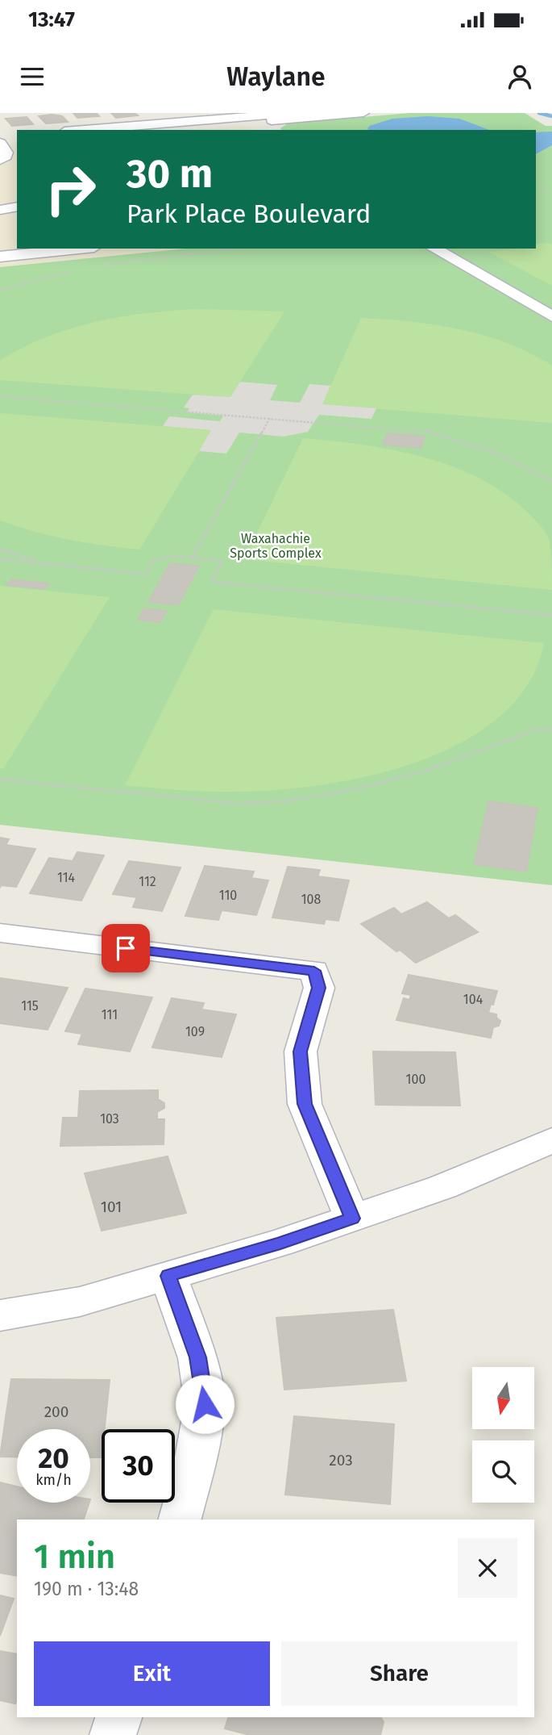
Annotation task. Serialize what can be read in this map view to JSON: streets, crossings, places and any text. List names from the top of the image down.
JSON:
{
  "parks": ["Waxahachie Sports Complex"],
  "house_numbers": [
    "114",
    "112",
    "110",
    "108",
    "104",
    "115",
    "111",
    "109",
    "100",
    "103",
    "101",
    "200",
    "203"
  ],
  "north": "bottom",
  "page": {
    "status": "13:47",
    "header": "Waylane",
    "turn": ["30 m", "Park Place Boulevard"],
    "speed": "20 km/h",
    "limit": "30",
    "heading": ["1 min", "190 m · 13:48"],
    "buttons": ["Exit", "Share"]
  }
}
